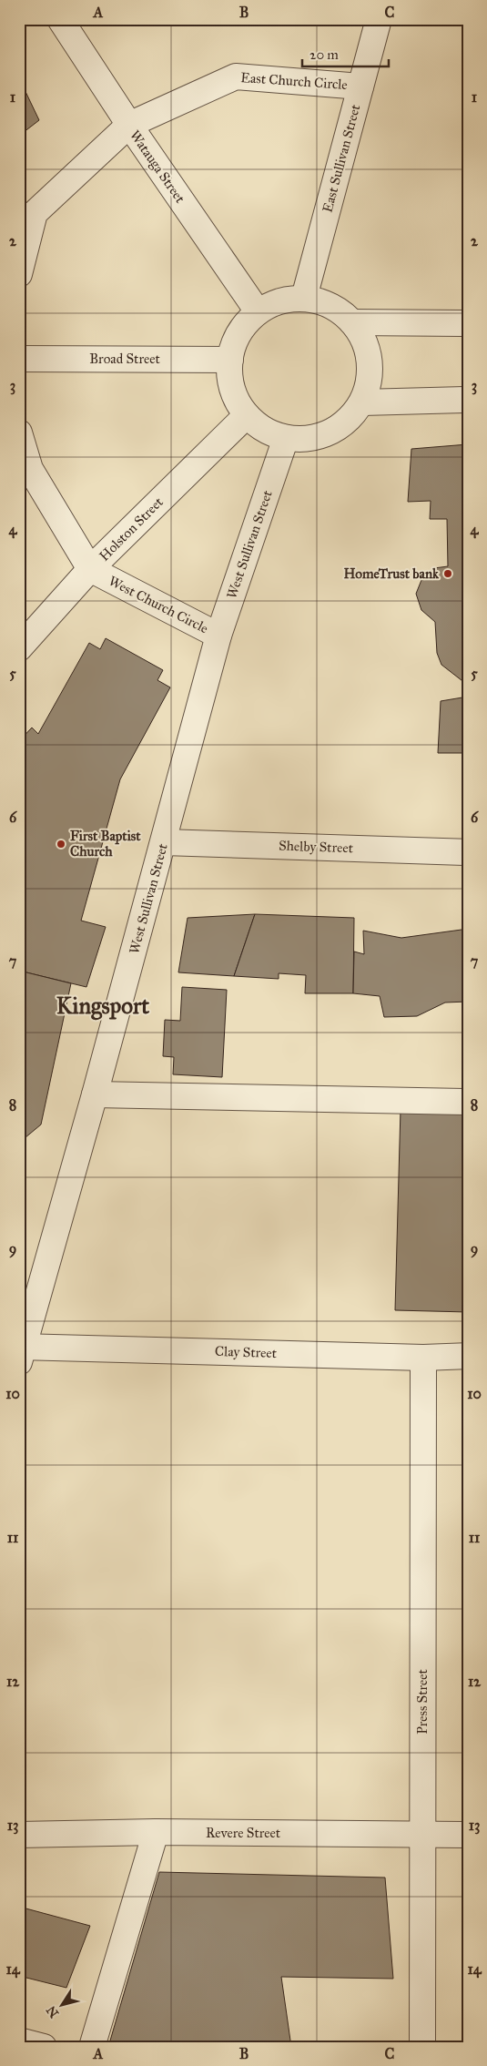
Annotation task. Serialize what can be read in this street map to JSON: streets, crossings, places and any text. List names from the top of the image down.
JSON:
{
  "streets": {
    "street": [
      "East Church Circle",
      "East Sullivan Street",
      "Watauga Street",
      "Broad Street",
      "Holston Street",
      "West Sullivan Street",
      "West Church Circle",
      "Shelby Street",
      "Clay Street",
      "Press Street",
      "Revere Street"
    ]
  },
  "crossings": [
    ["East Church Circle", "East Sullivan Street"],
    ["East Church Circle", "Watauga Street"],
    ["East Sullivan Street", "Watauga Street"],
    ["East Sullivan Street", "Broad Street"],
    ["East Sullivan Street", "Holston Street"],
    ["East Sullivan Street", "West Sullivan Street"],
    ["Watauga Street", "Broad Street"],
    ["Watauga Street", "Holston Street"],
    ["Watauga Street", "West Sullivan Street"],
    ["Broad Street", "Holston Street"],
    ["Broad Street", "West Sullivan Street"],
    ["Holston Street", "West Sullivan Street"],
    ["Holston Street", "West Church Circle"],
    ["West Sullivan Street", "West Church Circle"],
    ["West Sullivan Street", "Shelby Street"],
    ["West Sullivan Street", "Clay Street"],
    ["Clay Street", "Press Street"],
    ["Press Street", "Revere Street"]
  ],
  "districts": ["Kingsport"],
  "places": ["HomeTrust bank", "First Baptist Church"],
  "scale_bar": "20 m",
  "north": "bottom left",
  "grid": {
    "columns": ["A", "B", "C"],
    "rows": [
      "1",
      "2",
      "3",
      "4",
      "5",
      "6",
      "7",
      "8",
      "9",
      "10",
      "11",
      "12",
      "13",
      "14"
    ]
  }
}
